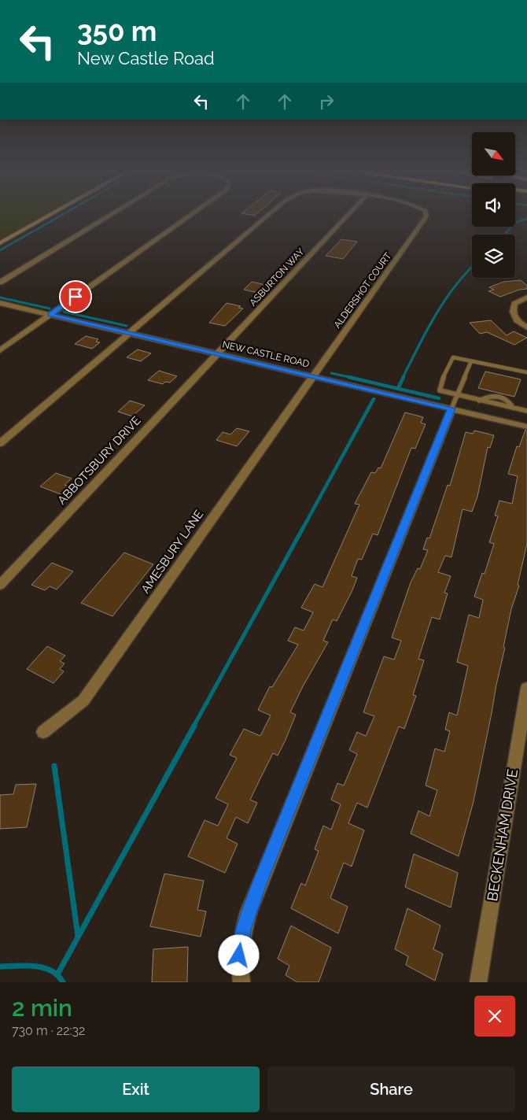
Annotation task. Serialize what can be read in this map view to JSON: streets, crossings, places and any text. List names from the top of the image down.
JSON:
{
  "streets": {
    "street": [
      "ASBURTON WAY",
      "ALDERSHOT COURT",
      "NEW CASTLE ROAD",
      "ABBOTSBURY DRIVE",
      "AMESBURY LANE",
      "BECKENHAM DRIVE"
    ]
  },
  "crossings": [
    ["ASBURTON WAY", "NEW CASTLE ROAD"],
    ["ASBURTON WAY", "ABBOTSBURY DRIVE"],
    ["ALDERSHOT COURT", "NEW CASTLE ROAD"],
    ["ALDERSHOT COURT", "AMESBURY LANE"],
    ["NEW CASTLE ROAD", "ABBOTSBURY DRIVE"],
    ["NEW CASTLE ROAD", "AMESBURY LANE"]
  ],
  "north": "bottom right",
  "page": {
    "turn": ["350 m", "New Castle Road"],
    "heading": ["2 min", "730 m · 22:32"],
    "buttons": ["Exit", "Share"]
  }
}
